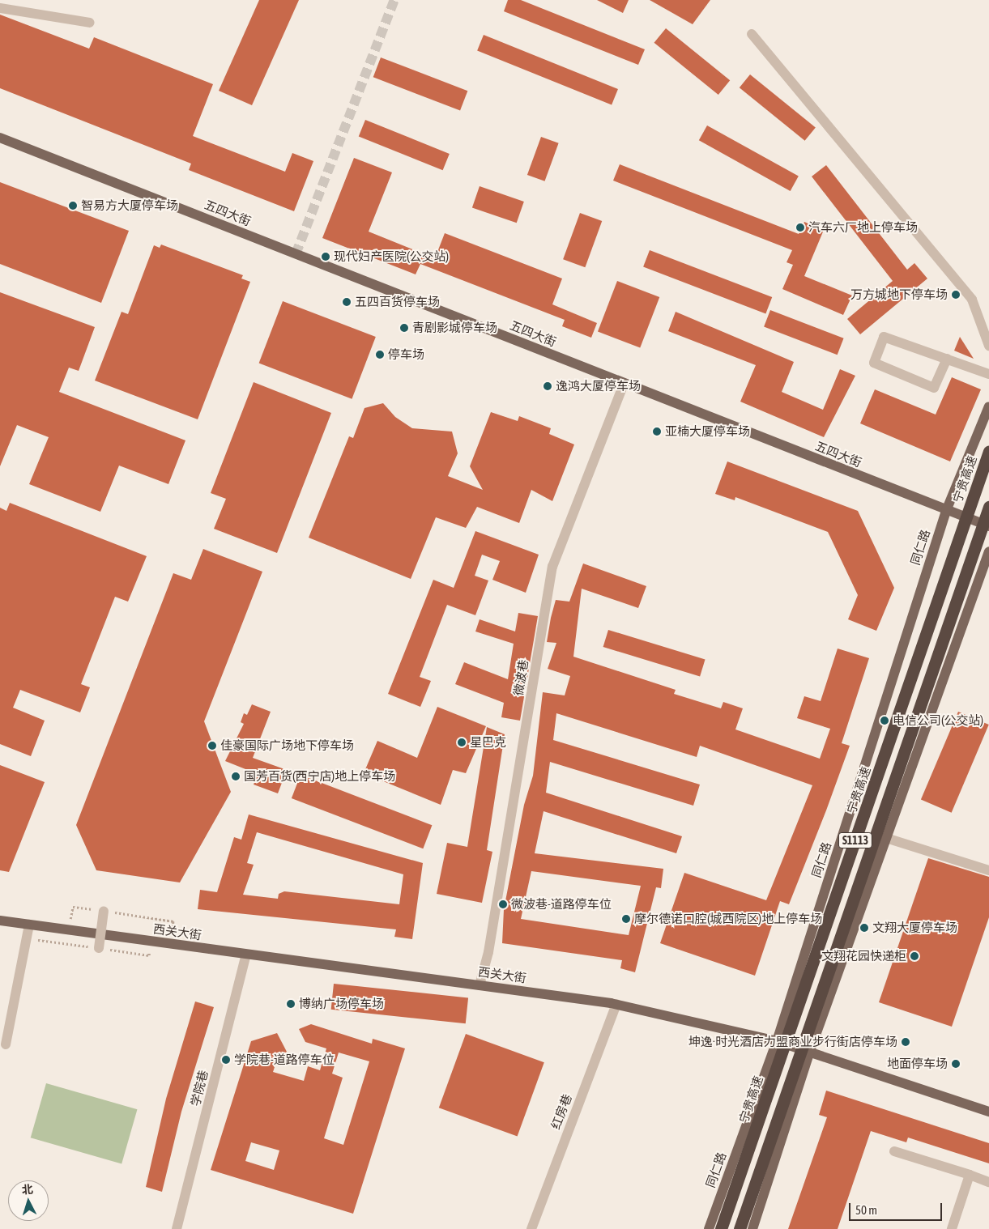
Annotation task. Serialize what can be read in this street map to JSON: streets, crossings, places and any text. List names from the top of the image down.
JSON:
{
  "streets": {
    "highway": ["宁贵高速", "S1113"],
    "main road": ["五四大街", "同仁路", "西关大街"],
    "street": ["微波巷", "学院巷", "红房巷"]
  },
  "crossings": [
    ["五四大街", "同仁路"],
    ["五四大街", "微波巷"],
    ["同仁路", "西关大街"],
    ["微波巷", "西关大街"],
    ["西关大街", "学院巷"],
    ["西关大街", "红房巷"]
  ],
  "places": [
    "智易方大厦停车场",
    "汽车六厂地上停车场",
    "现代妇产医院(公交站)",
    "万方城地下停车场",
    "五四百货停车场",
    "青剧影城停车场",
    "停车场",
    "逸鸿大厦停车场",
    "亚楠大厦停车场",
    "电信公司(公交站)",
    "星巴克",
    "佳豪国际广场地下停车场",
    "国芳百货(西宁店)地上停车场",
    "微波巷-道路停车位",
    "摩尔德诺口腔(城西院区)地上停车场",
    "文翔大厦停车场",
    "文翔花园快递柜",
    "博纳广场停车场",
    "坤逸·时光酒店力盟商业步行街店停车场",
    "学院巷-道路停车位",
    "地面停车场"
  ],
  "scale_bar": "50 m",
  "north": "top"
}
